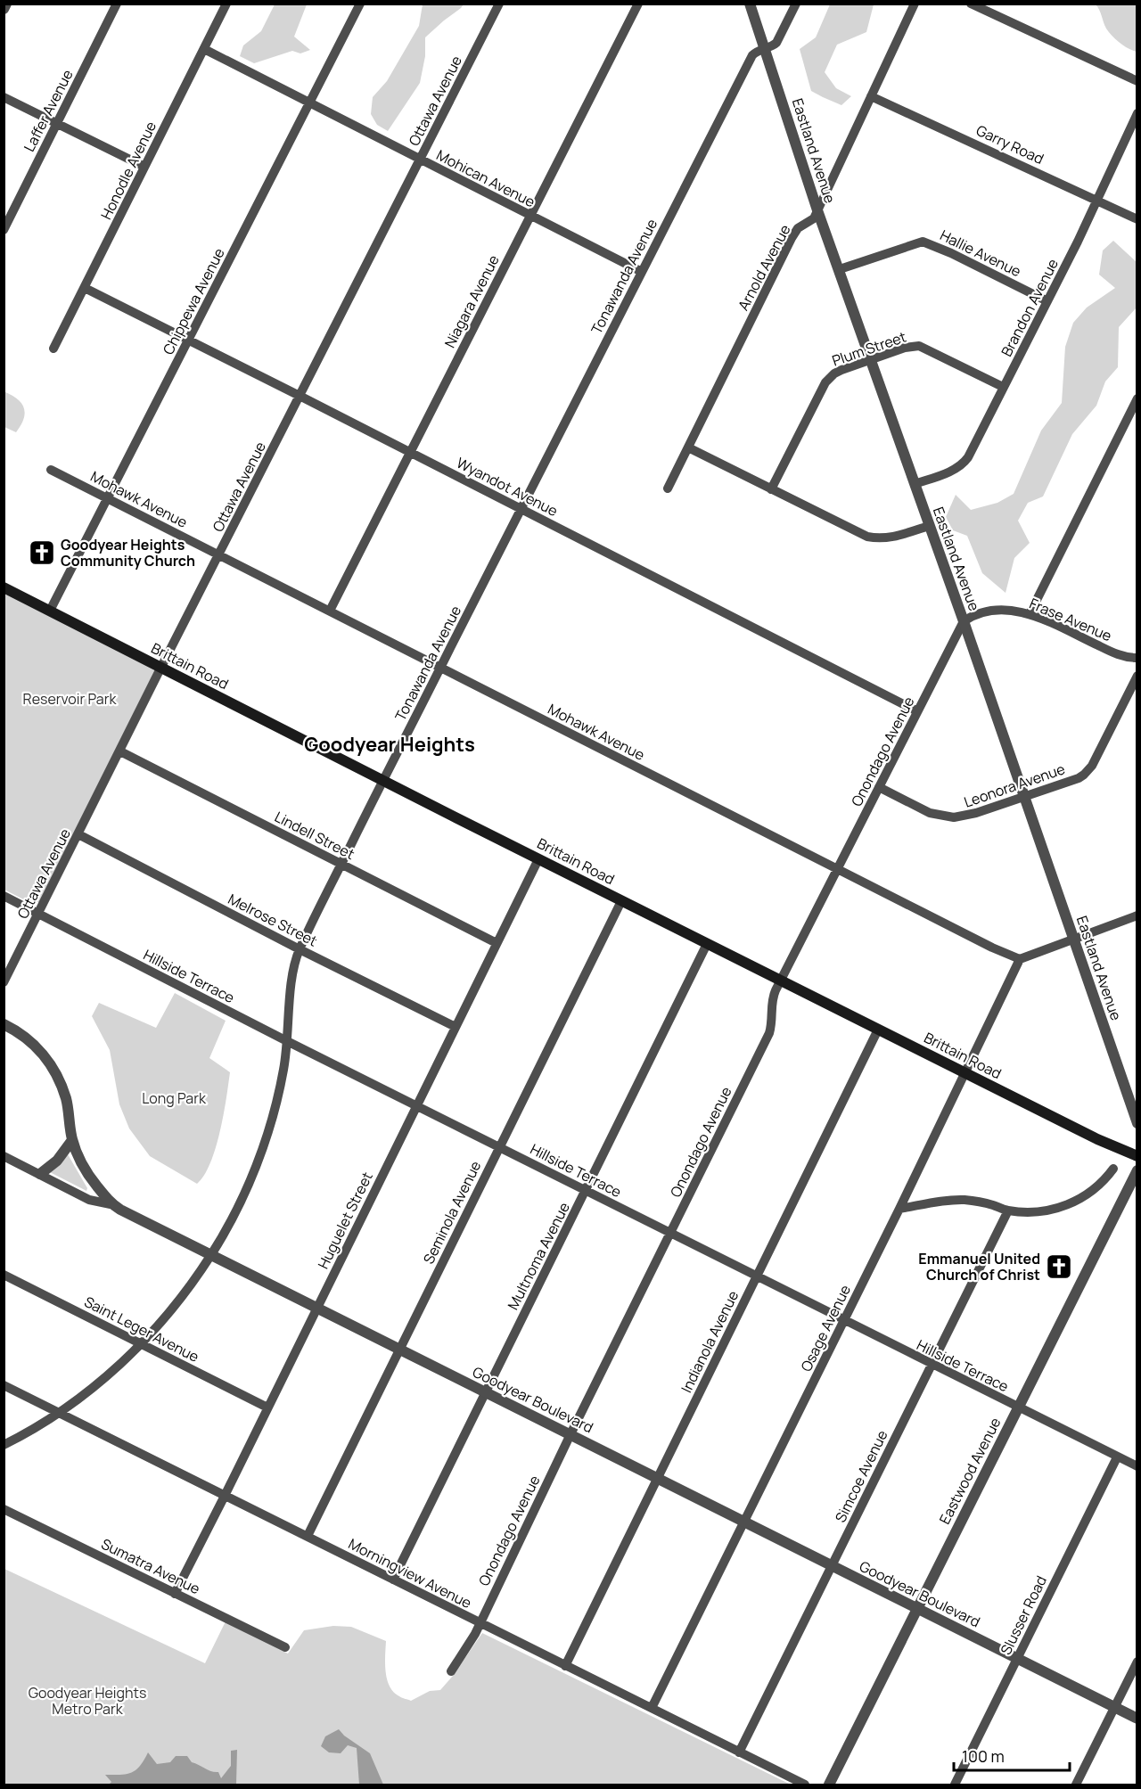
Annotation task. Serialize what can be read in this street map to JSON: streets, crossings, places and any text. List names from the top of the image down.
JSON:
{
  "streets": {
    "main road": ["Brittain Road"],
    "street": [
      "Ottawa Avenue",
      "Laffer Avenue",
      "Garry Road",
      "Eastland Avenue",
      "Honodle Avenue",
      "Mohican Avenue",
      "Hallie Avenue",
      "Arnold Avenue",
      "Tonawanda Avenue",
      "Chippewa Avenue",
      "Niagara Avenue",
      "Brandon Avenue",
      "Plum Street",
      "Wyandot Avenue",
      "Mohawk Avenue",
      "Frase Avenue",
      "Onondago Avenue",
      "Leonora Avenue",
      "Lindell Street",
      "Melrose Street",
      "Hillside Terrace",
      "Seminola Avenue",
      "Huguelet Street",
      "Multnoma Avenue",
      "Osage Avenue",
      "Saint Leger Avenue",
      "Indianola Avenue",
      "Goodyear Boulevard",
      "Eastwood Avenue",
      "Simcoe Avenue",
      "Sumatra Avenue",
      "Morningview Avenue",
      "Slusser Road"
    ]
  },
  "crossings": [
    ["Ottawa Avenue", "Mohican Avenue"],
    ["Ottawa Avenue", "Wyandot Avenue"],
    ["Ottawa Avenue", "Mohawk Avenue"],
    ["Ottawa Avenue", "Brittain Road"],
    ["Ottawa Avenue", "Lindell Street"],
    ["Ottawa Avenue", "Melrose Street"],
    ["Ottawa Avenue", "Hillside Terrace"],
    ["Garry Road", "Arnold Avenue"],
    ["Garry Road", "Brandon Avenue"],
    ["Eastland Avenue", "Hallie Avenue"],
    ["Eastland Avenue", "Arnold Avenue"],
    ["Eastland Avenue", "Tonawanda Avenue"],
    ["Eastland Avenue", "Brandon Avenue"],
    ["Eastland Avenue", "Plum Street"],
    ["Eastland Avenue", "Frase Avenue"],
    ["Eastland Avenue", "Onondago Avenue"],
    ["Eastland Avenue", "Leonora Avenue"],
    ["Honodle Avenue", "Mohican Avenue"],
    ["Honodle Avenue", "Wyandot Avenue"],
    ["Mohican Avenue", "Tonawanda Avenue"],
    ["Mohican Avenue", "Chippewa Avenue"],
    ["Mohican Avenue", "Niagara Avenue"],
    ["Hallie Avenue", "Brandon Avenue"],
    ["Tonawanda Avenue", "Wyandot Avenue"],
    ["Tonawanda Avenue", "Mohawk Avenue"],
    ["Tonawanda Avenue", "Brittain Road"],
    ["Tonawanda Avenue", "Lindell Street"],
    ["Tonawanda Avenue", "Melrose Street"],
    ["Tonawanda Avenue", "Hillside Terrace"],
    ["Tonawanda Avenue", "Saint Leger Avenue"],
    ["Tonawanda Avenue", "Goodyear Boulevard"],
    ["Tonawanda Avenue", "Morningview Avenue"],
    ["Chippewa Avenue", "Wyandot Avenue"],
    ["Chippewa Avenue", "Mohawk Avenue"],
    ["Chippewa Avenue", "Brittain Road"],
    ["Niagara Avenue", "Wyandot Avenue"],
    ["Niagara Avenue", "Mohawk Avenue"],
    ["Brandon Avenue", "Plum Street"],
    ["Wyandot Avenue", "Onondago Avenue"],
    ["Mohawk Avenue", "Onondago Avenue"],
    ["Mohawk Avenue", "Osage Avenue"],
    ["Frase Avenue", "Onondago Avenue"],
    ["Brittain Road", "Onondago Avenue"],
    ["Brittain Road", "Seminola Avenue"],
    ["Brittain Road", "Huguelet Street"],
    ["Brittain Road", "Multnoma Avenue"],
    ["Brittain Road", "Osage Avenue"],
    ["Brittain Road", "Indianola Avenue"],
    ["Onondago Avenue", "Leonora Avenue"],
    ["Onondago Avenue", "Hillside Terrace"],
    ["Onondago Avenue", "Goodyear Boulevard"],
    ["Onondago Avenue", "Morningview Avenue"],
    ["Lindell Street", "Huguelet Street"],
    ["Melrose Street", "Huguelet Street"],
    ["Hillside Terrace", "Seminola Avenue"],
    ["Hillside Terrace", "Huguelet Street"],
    ["Hillside Terrace", "Multnoma Avenue"],
    ["Hillside Terrace", "Osage Avenue"],
    ["Hillside Terrace", "Indianola Avenue"],
    ["Hillside Terrace", "Eastwood Avenue"],
    ["Hillside Terrace", "Simcoe Avenue"],
    ["Hillside Terrace", "Slusser Road"],
    ["Seminola Avenue", "Goodyear Boulevard"],
    ["Seminola Avenue", "Morningview Avenue"],
    ["Huguelet Street", "Saint Leger Avenue"],
    ["Huguelet Street", "Goodyear Boulevard"],
    ["Huguelet Street", "Sumatra Avenue"],
    ["Huguelet Street", "Morningview Avenue"],
    ["Multnoma Avenue", "Goodyear Boulevard"],
    ["Multnoma Avenue", "Morningview Avenue"],
    ["Osage Avenue", "Goodyear Boulevard"],
    ["Osage Avenue", "Morningview Avenue"],
    ["Indianola Avenue", "Goodyear Boulevard"],
    ["Indianola Avenue", "Morningview Avenue"],
    ["Goodyear Boulevard", "Eastwood Avenue"],
    ["Goodyear Boulevard", "Simcoe Avenue"],
    ["Goodyear Boulevard", "Slusser Road"],
    ["Simcoe Avenue", "Morningview Avenue"]
  ],
  "districts": ["Goodyear Heights"],
  "parks": ["Reservoir Park", "Long Park", "Goodyear Heights Metro Park"],
  "places": {
    "church": ["Goodyear Heights Community Church", "Emmanuel United Church of Christ"]
  },
  "scale_bar": "100 m"
}
